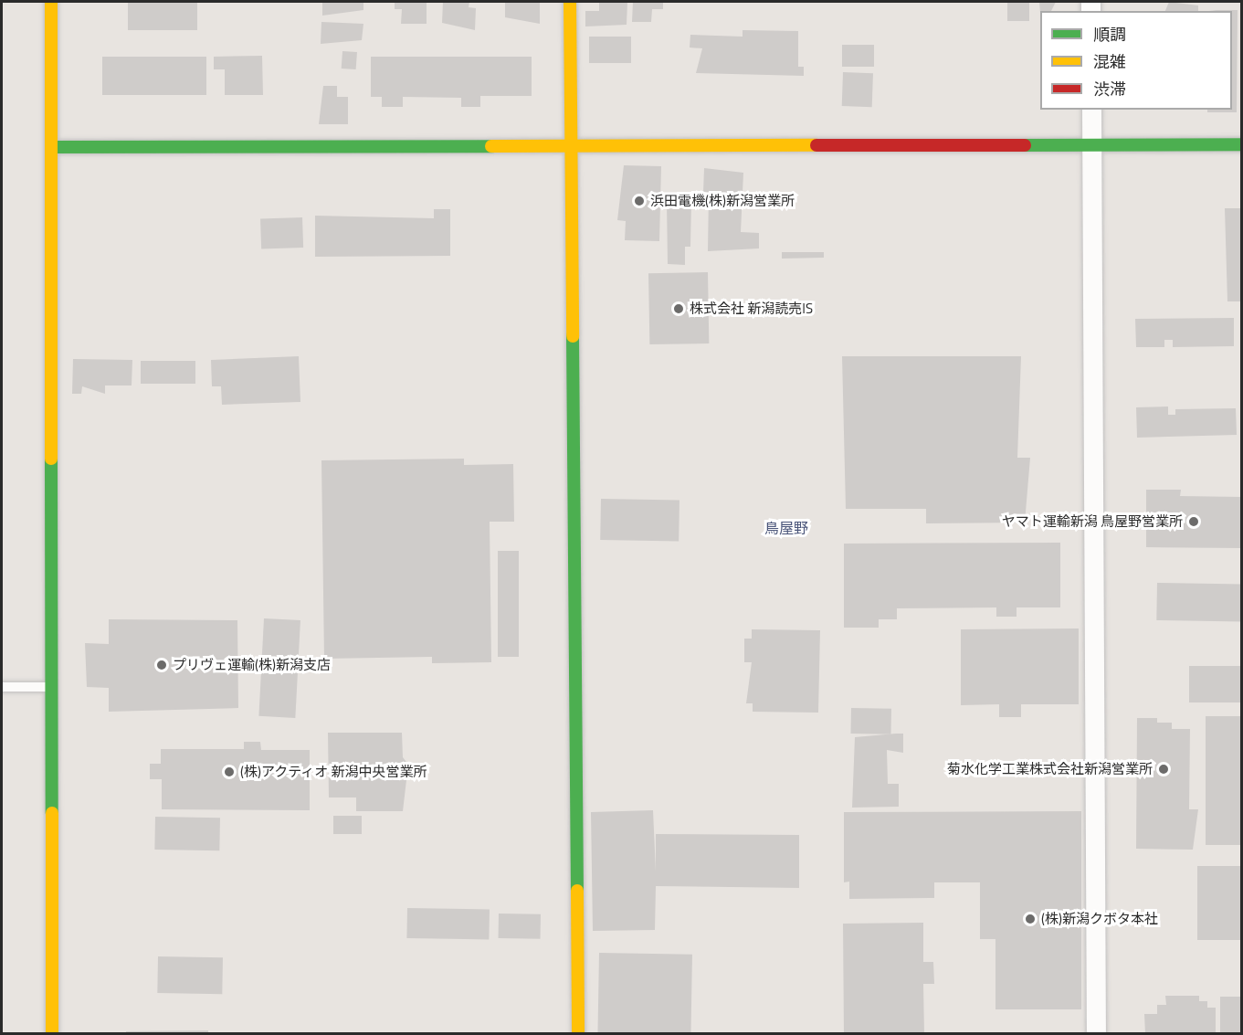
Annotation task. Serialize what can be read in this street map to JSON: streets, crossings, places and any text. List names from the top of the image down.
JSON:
{
  "districts": ["鳥屋野"],
  "places": [
    "浜田電機(株)新潟営業所",
    "株式会社 新潟読売IS",
    "ヤマト運輸新潟 鳥屋野営業所",
    "プリヴェ運輸(株)新潟支店",
    "菊水化学工業株式会社新潟営業所",
    "(株)アクティオ 新潟中央営業所",
    "(株)新潟クボタ本社"
  ],
  "legend": ["順調", "混雑", "渋滞"]
}
